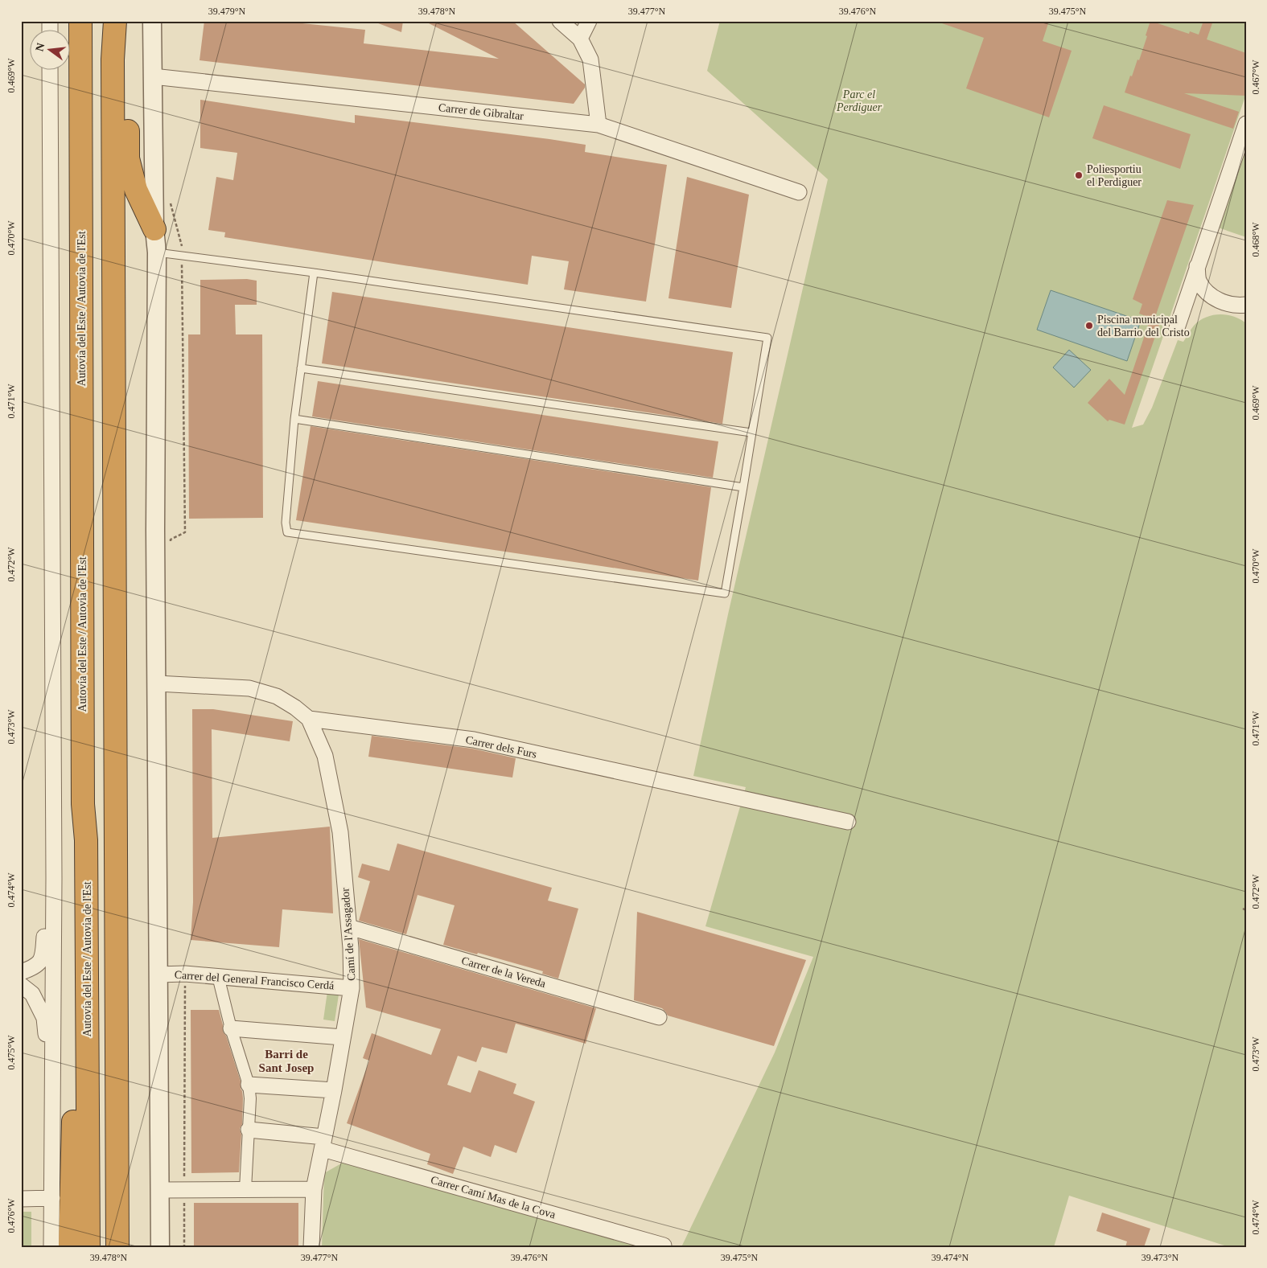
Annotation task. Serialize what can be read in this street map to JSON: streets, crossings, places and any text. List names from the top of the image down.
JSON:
{
  "streets": {
    "highway": ["Autovía del Este / Autovia de l'Est"],
    "street": [
      "Carrer de Gibraltar",
      "Carrer dels Furs",
      "Camí de l'Assagador",
      "Carrer de la Vereda",
      "Carrer del General Francisco Cerdá",
      "Carrer Camí Mas de la Cova"
    ]
  },
  "crossings": [
    ["Carrer dels Furs", "Camí de l'Assagador"],
    ["Camí de l'Assagador", "Carrer de la Vereda"],
    ["Camí de l'Assagador", "Carrer del General Francisco Cerdá"],
    ["Camí de l'Assagador", "Carrer Camí Mas de la Cova"]
  ],
  "districts": ["Barri de Sant Josep"],
  "parks": ["Parc el Perdiguer"],
  "places": ["Poliesportiu el Perdiguer", "Piscina municipal del Barrio del Cristo"],
  "north": "left",
  "coordinates": [
    "39.479°N",
    "39.478°N",
    "39.477°N",
    "39.476°N",
    "39.475°N",
    "0.469°W",
    "0.467°W",
    "0.470°W",
    "0.468°W",
    "0.471°W",
    "0.472°W",
    "0.473°W",
    "0.474°W",
    "0.475°W",
    "0.476°W",
    "39.474°N",
    "39.473°N"
  ]
}
